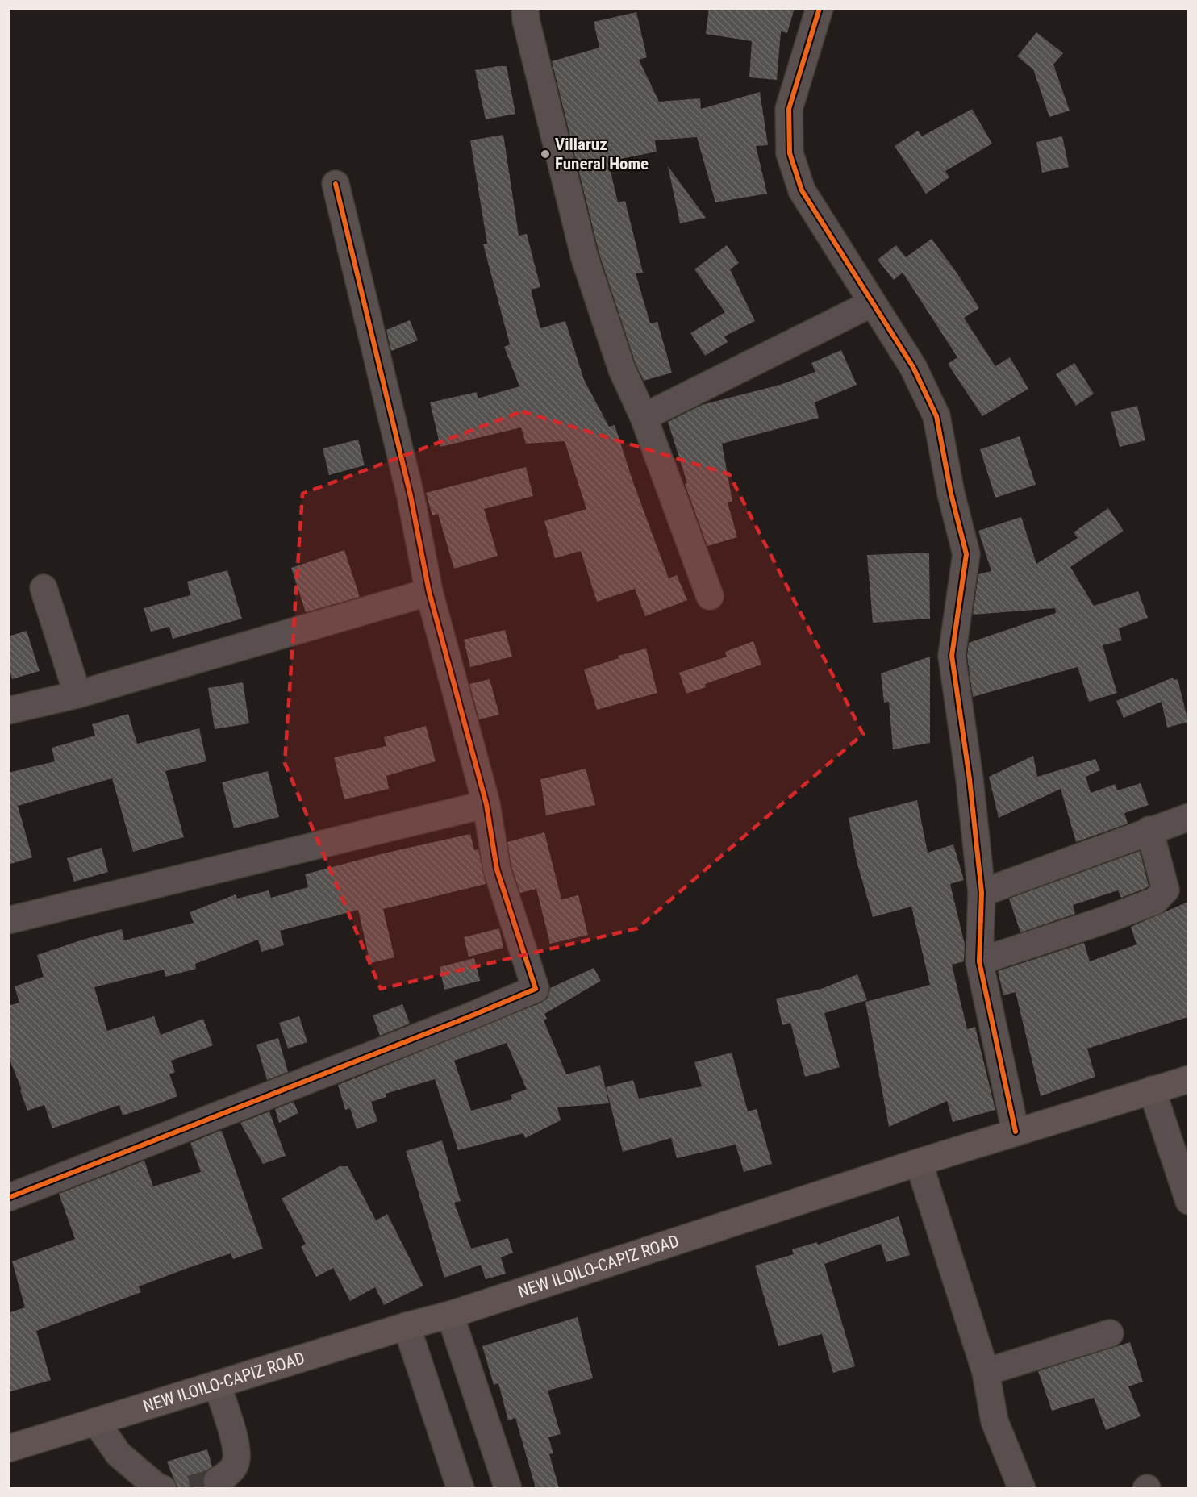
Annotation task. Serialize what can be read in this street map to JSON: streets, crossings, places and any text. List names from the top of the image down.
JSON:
{
  "streets": {
    "highway": ["NEW ILOILO-CAPIZ ROAD"]
  },
  "places": ["Villaruz Funeral Home"]
}
